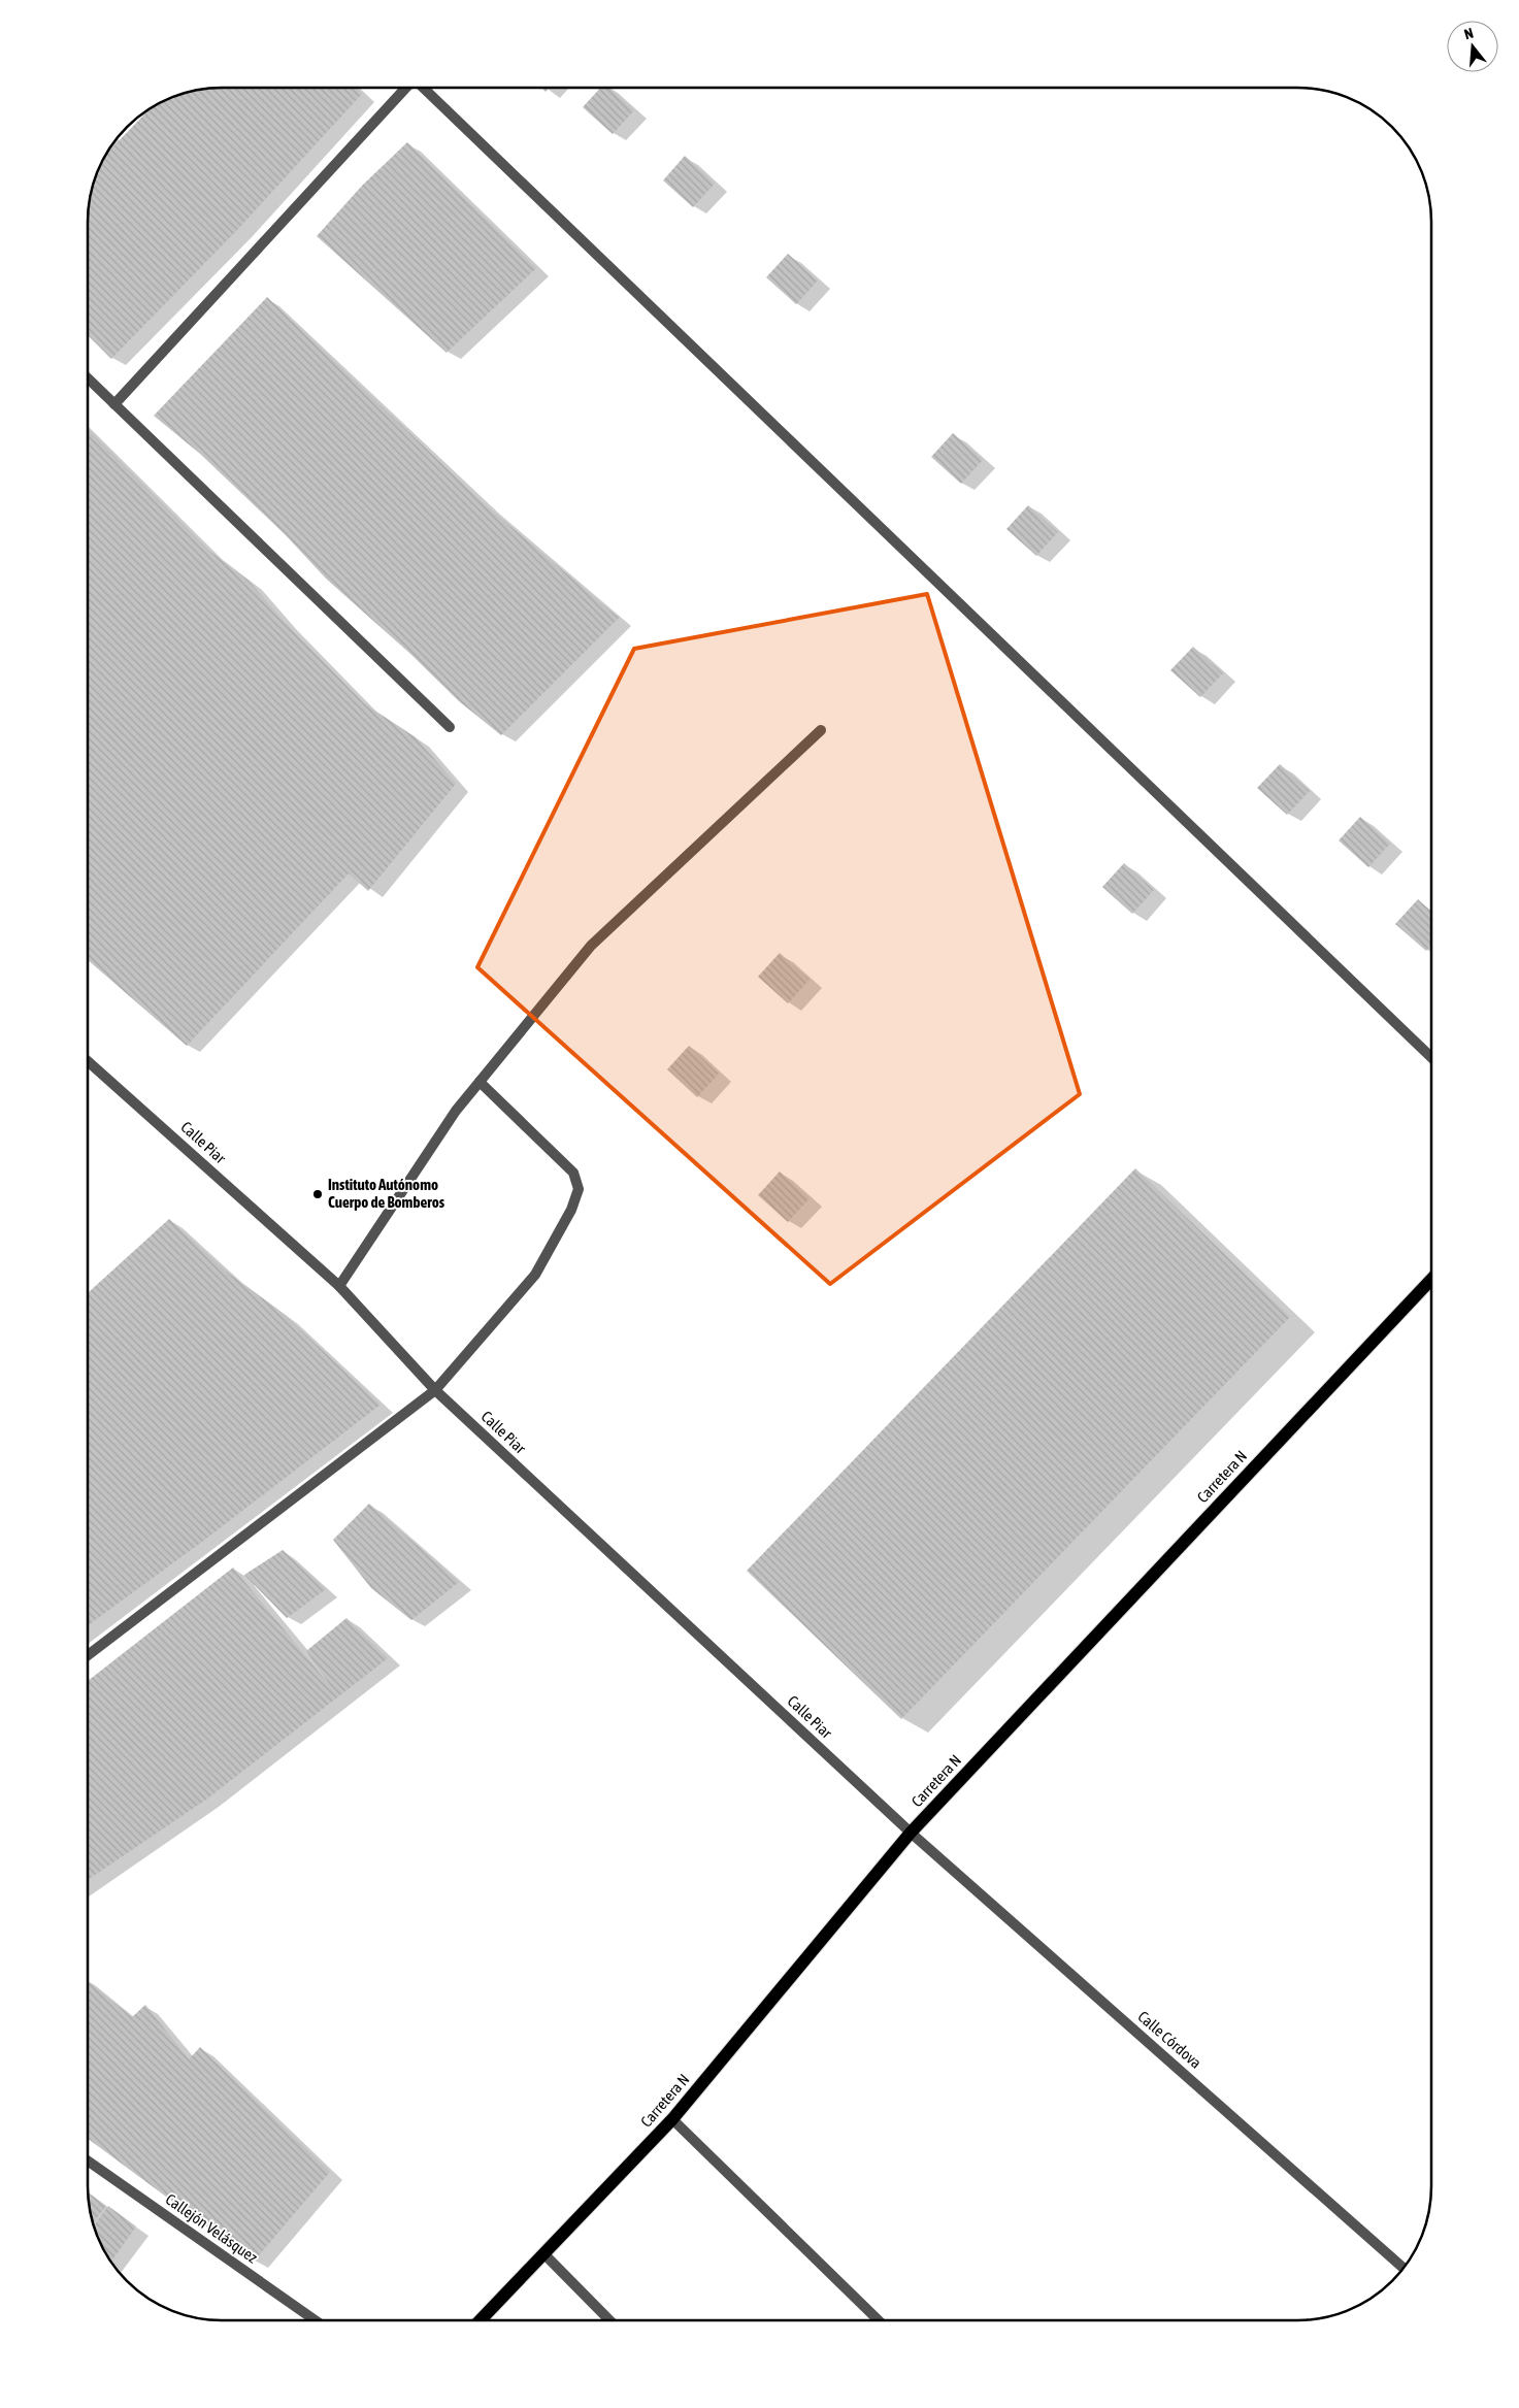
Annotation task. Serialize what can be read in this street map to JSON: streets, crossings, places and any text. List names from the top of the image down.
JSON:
{
  "streets": {
    "main road": ["Carretera N"],
    "street": ["Calle Piar", "Calle Córdova", "Callejón Velásquez"]
  },
  "crossings": [
    ["Calle Piar", "Carretera N"],
    ["Calle Piar", "Calle Córdova"],
    ["Carretera N", "Calle Córdova"]
  ],
  "places": ["Instituto Autónomo Cuerpo de Bomberos"],
  "north": "top"
}
